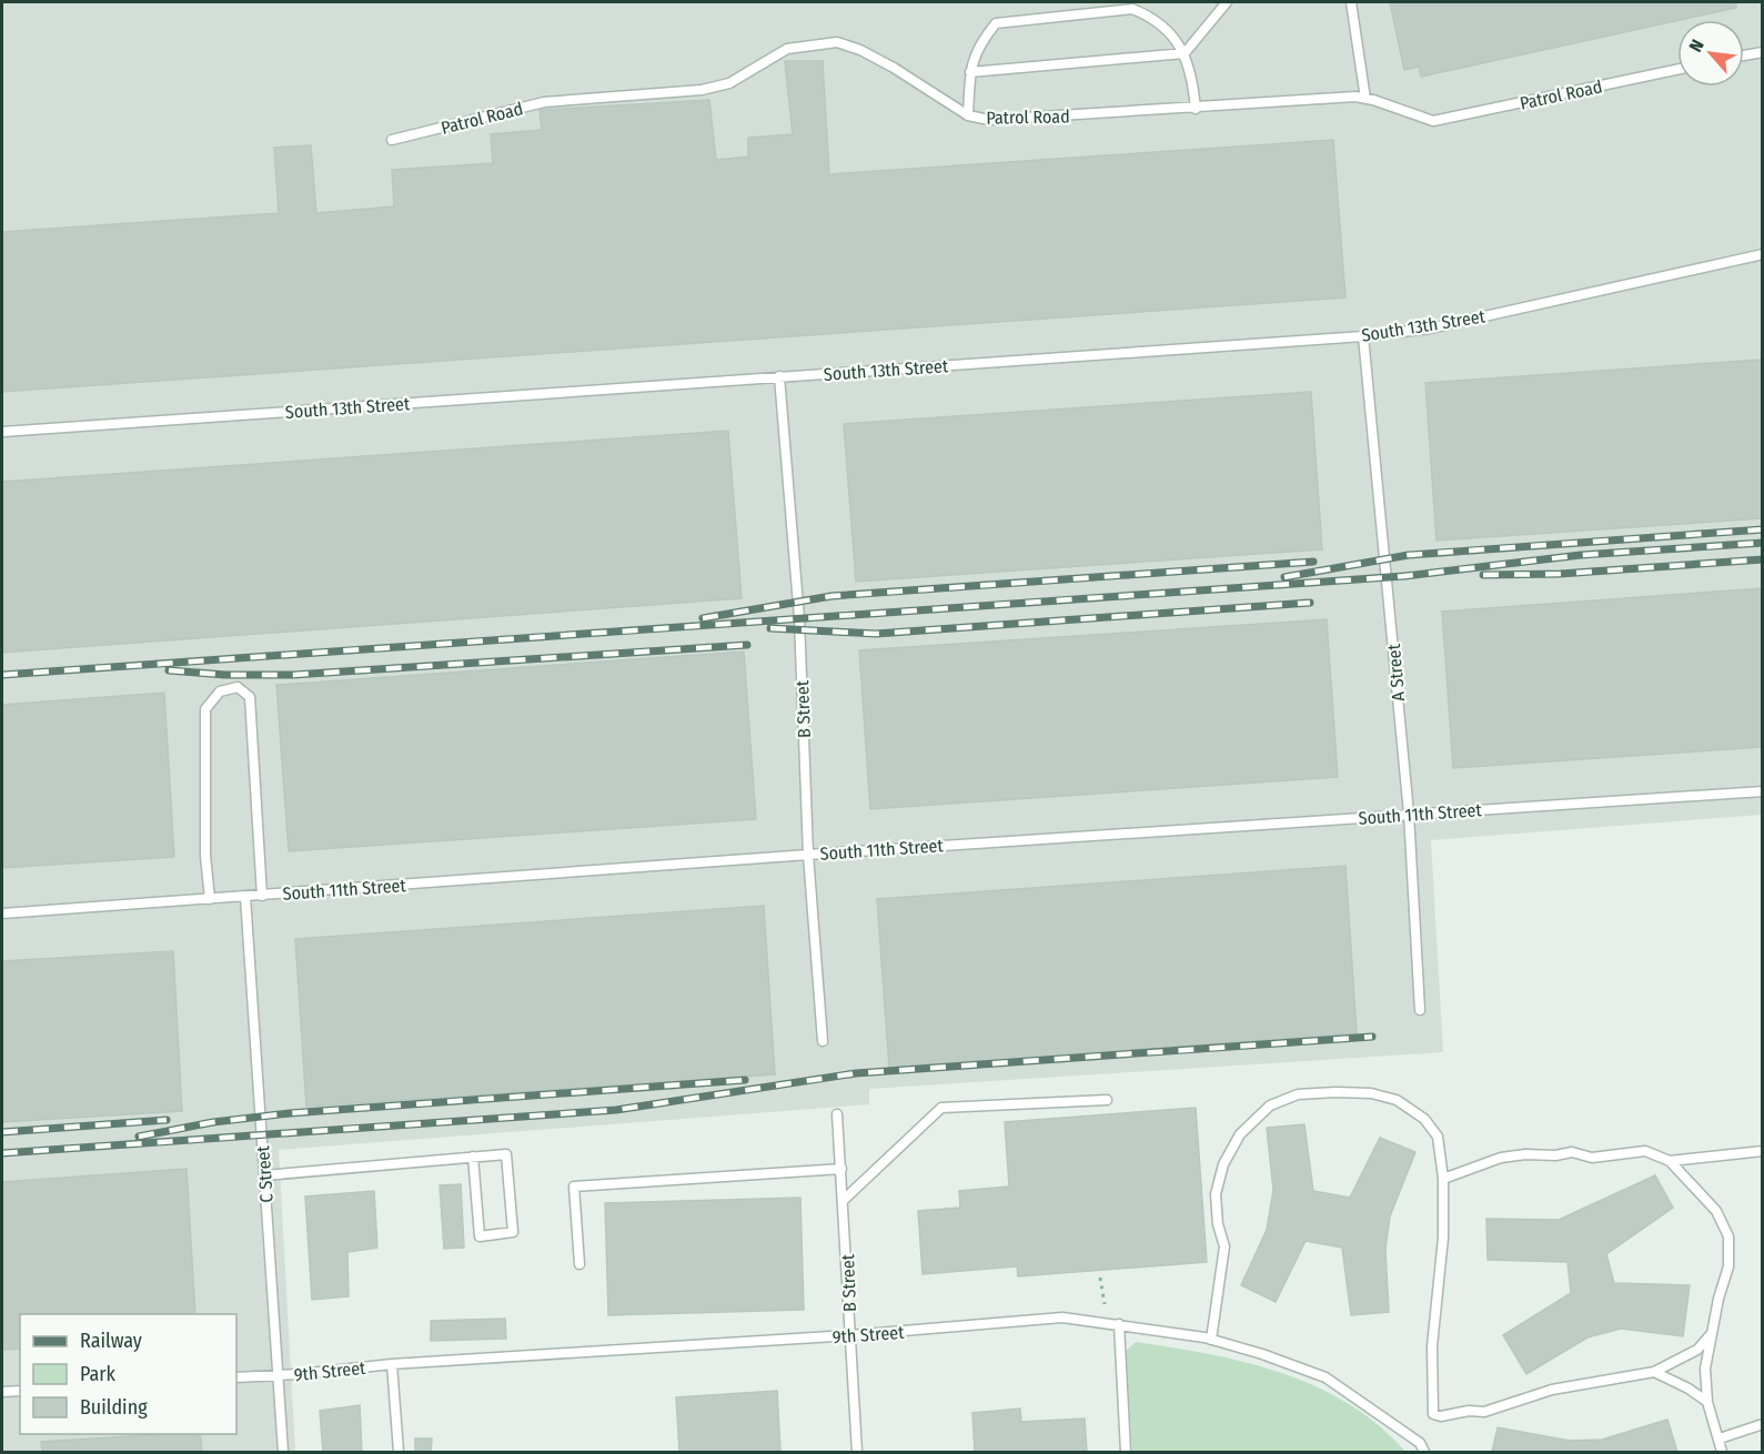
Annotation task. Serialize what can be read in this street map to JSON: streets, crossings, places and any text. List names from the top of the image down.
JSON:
{
  "streets": {
    "lane": [
      "Patrol Road",
      "South 13th Street",
      "A Street",
      "B Street",
      "South 11th Street",
      "C Street",
      "9th Street"
    ]
  },
  "crossings": [
    ["South 13th Street", "A Street"],
    ["South 13th Street", "B Street"],
    ["A Street", "South 11th Street"],
    ["B Street", "South 11th Street"],
    ["B Street", "9th Street"],
    ["South 11th Street", "C Street"],
    ["C Street", "9th Street"]
  ],
  "legend": ["Railway", "Park", "Building"],
  "north": "top left"
}
